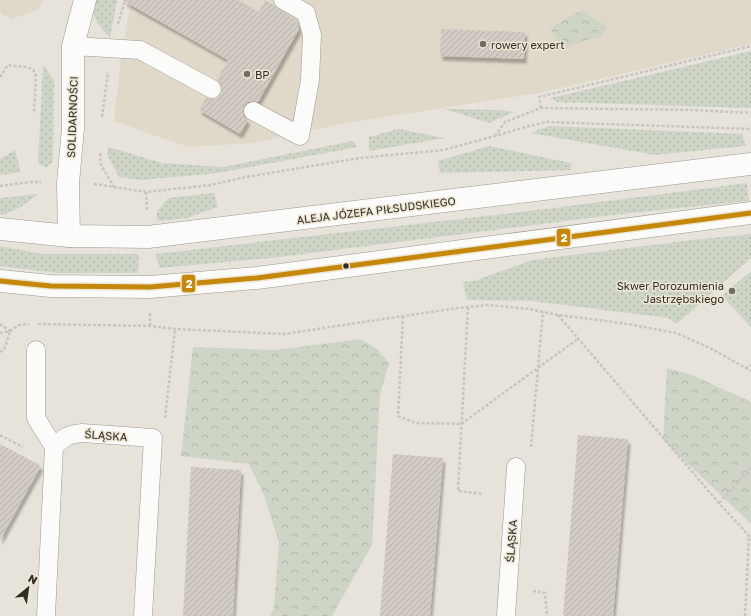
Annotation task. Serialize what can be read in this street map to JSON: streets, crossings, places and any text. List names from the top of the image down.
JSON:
{
  "streets": {
    "main road": ["SOLIDARNOŚCI", "ALEJA JÓZEFA PIŁSUDSKIEGO"],
    "lane": ["ŚLĄSKA"]
  },
  "crossings": [
    ["SOLIDARNOŚCI", "ALEJA JÓZEFA PIŁSUDSKIEGO"]
  ],
  "places": ["rowery expert", "BP", "Skwer Porozumienia Jastrzębskiego"],
  "lines": ["transit line 2"],
  "north": "top right"
}
